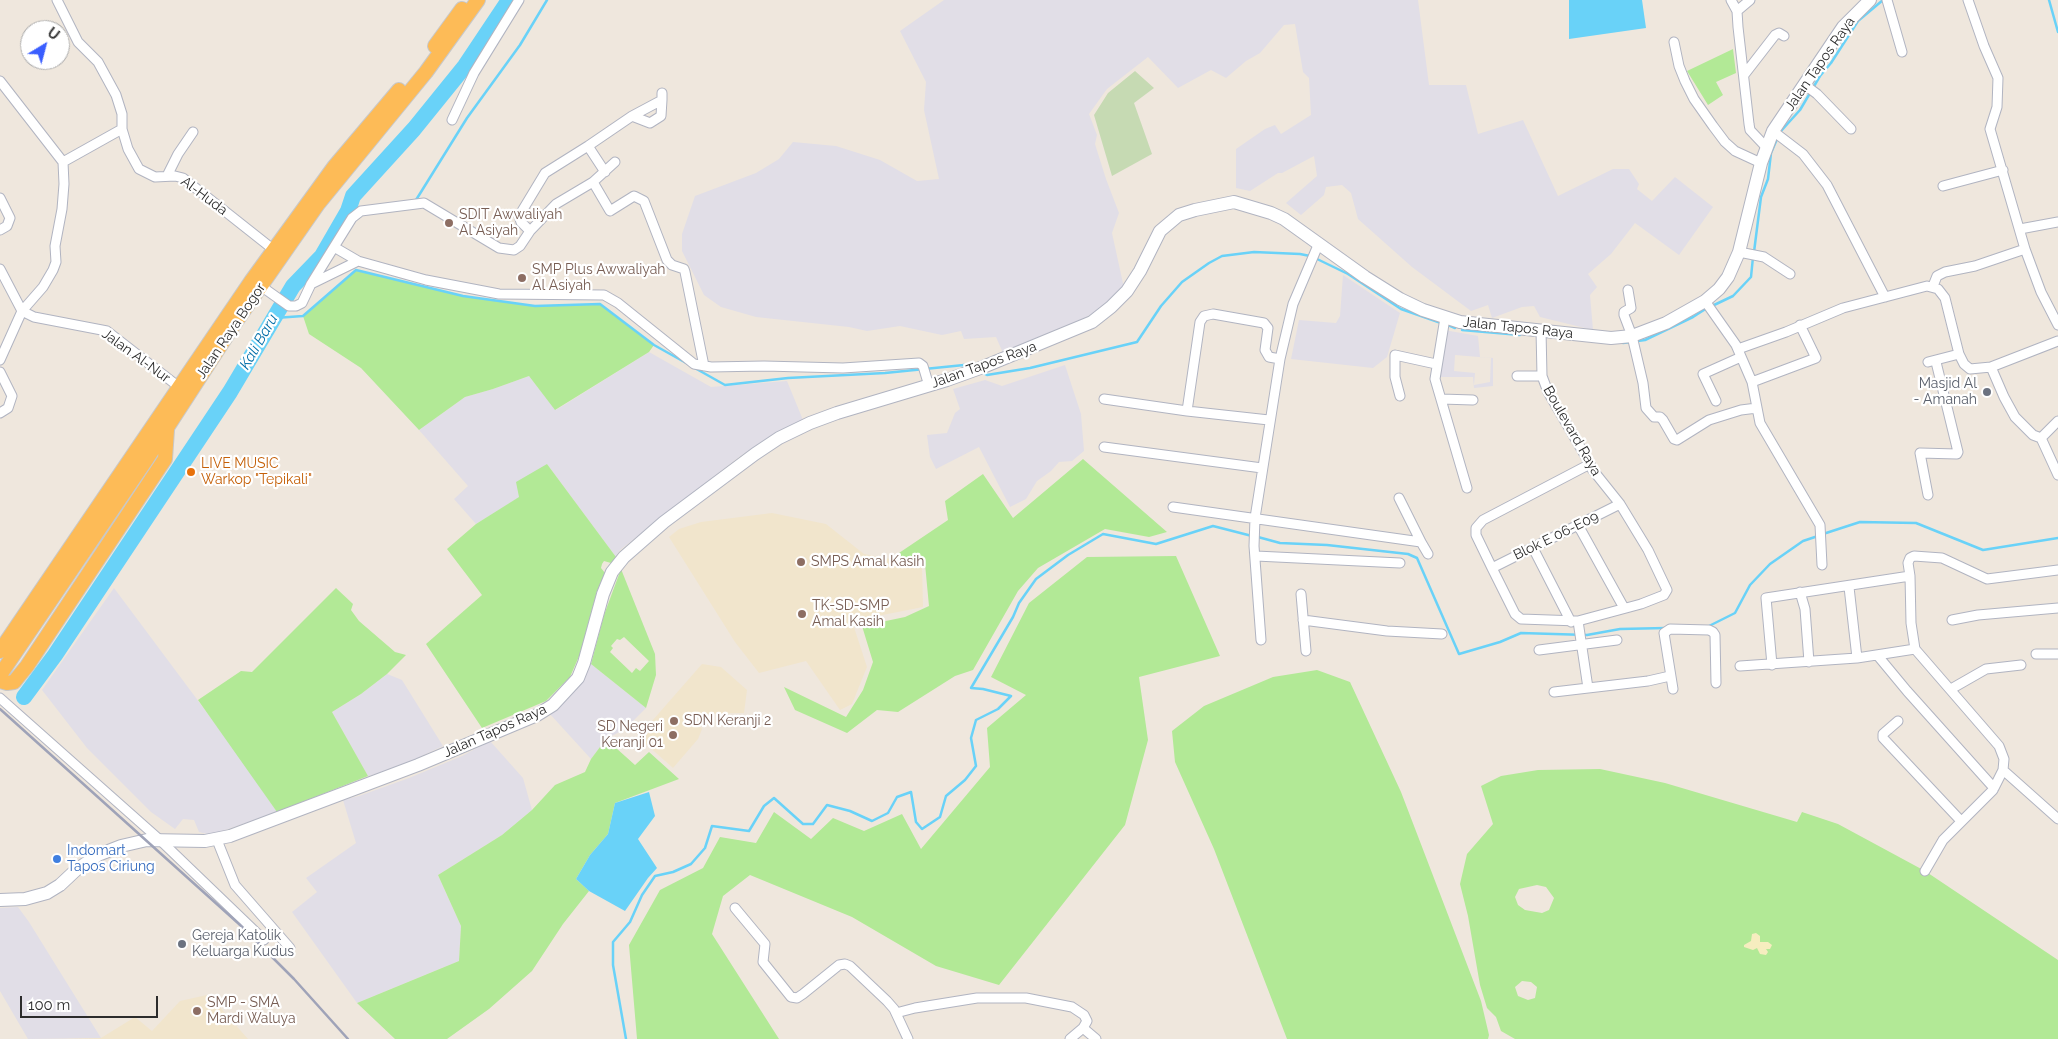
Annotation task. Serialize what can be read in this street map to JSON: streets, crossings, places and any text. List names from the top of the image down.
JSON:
{
  "streets": {
    "highway": ["Jalan Raya Bogor"],
    "main road": ["Jalan Tapos Raya"],
    "street": [
      "Al-Huda",
      "Jalan Al-Nur",
      "Boulevard Raya",
      "Blok E 06-E09"
    ]
  },
  "crossings": [
    ["Al-Huda", "Jalan Raya Bogor"],
    ["Jalan Raya Bogor", "Jalan Al-Nur"],
    ["Boulevard Raya", "Blok E 06-E09"]
  ],
  "water": ["Kali Baru"],
  "places": [
    "SDIT Awwaliyah Al Asiyah",
    "SMP Plus Awwaliyah Al Asiyah",
    "Masjid Al - Amanah",
    "LIVE MUSIC Warkop \"Tepikali\"",
    "SMPS Amal Kasih",
    "TK-SD-SMP Amal Kasih",
    "SDN Keranji 2",
    "SD Negeri Keranji 01",
    "Indomart Tapos Ciriung",
    "Gereja Katolik Keluarga Kudus",
    "SMP - SMA Mardi Waluya"
  ],
  "scale_bar": "100 m",
  "north": "top right"
}
